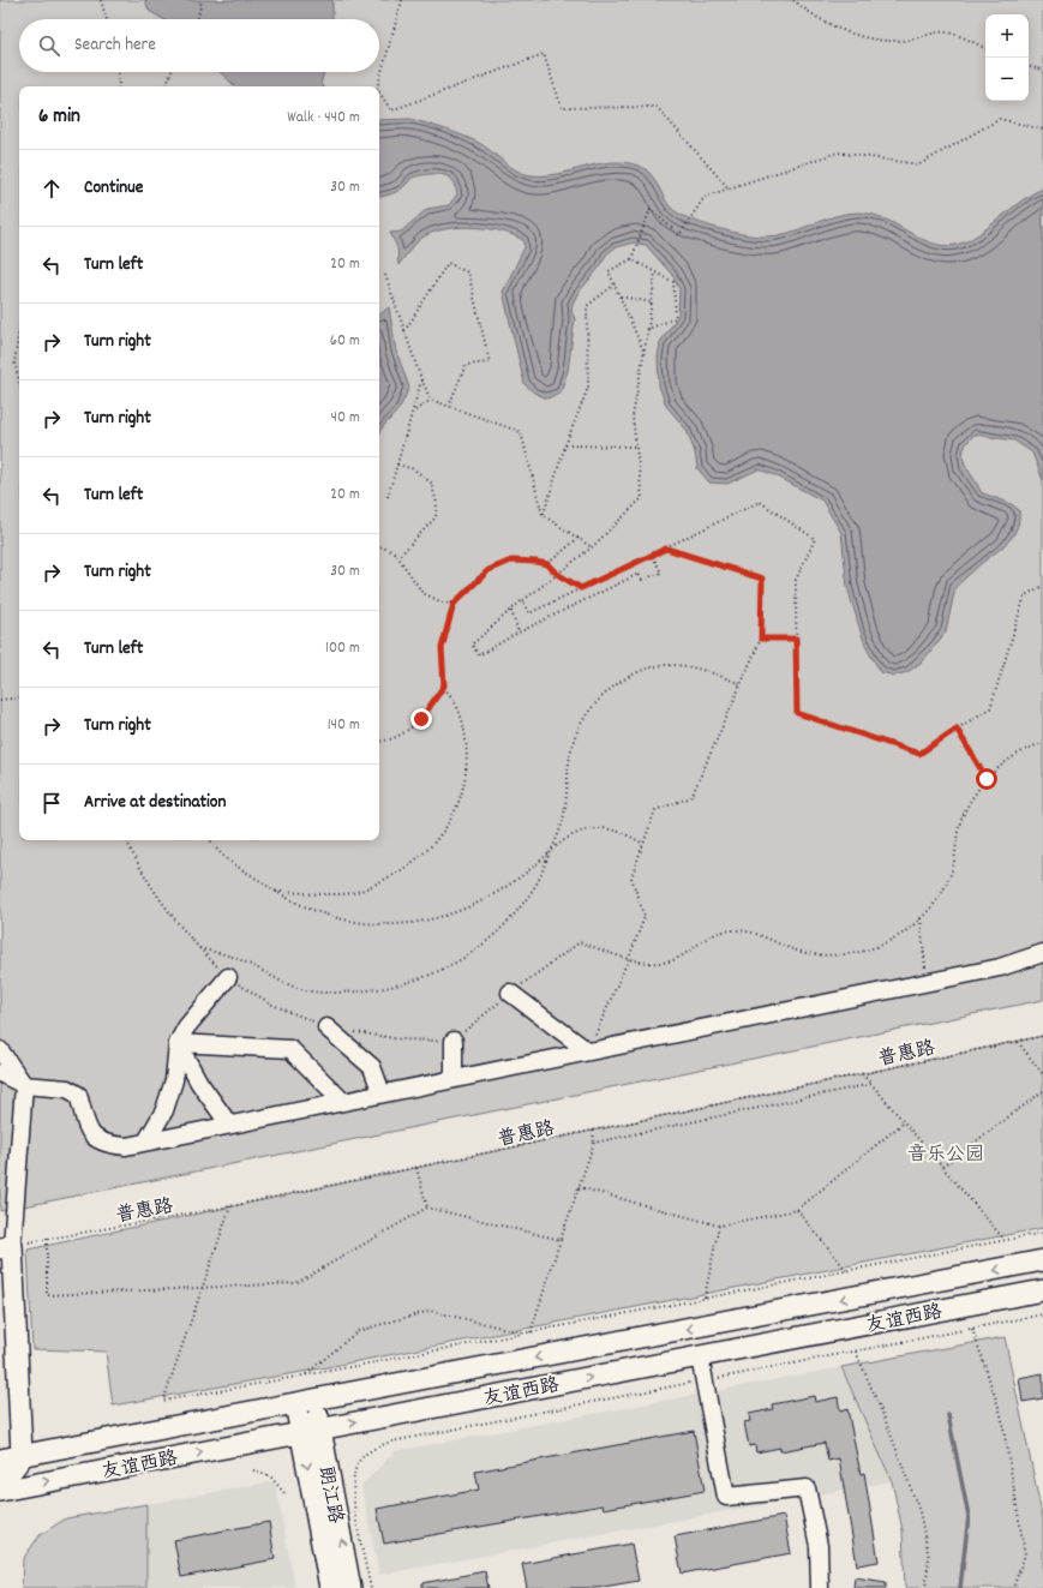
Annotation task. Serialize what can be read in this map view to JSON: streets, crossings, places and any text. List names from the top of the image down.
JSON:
{
  "streets": {
    "main road": ["友谊西路", "朗江路"],
    "path": ["普惠路"]
  },
  "crossings": [
    ["友谊西路", "朗江路"]
  ],
  "parks": ["音乐公园"],
  "page": {
    "map_buttons": ["+", "−"],
    "search": "Search here",
    "heading": ["6 min", "Walk · 440 m"],
    "list": [
      ["Continue", "30 m"],
      ["Turn left", "20 m"],
      ["Turn right", "60 m"],
      ["Turn right", "40 m"],
      ["Turn left", "20 m"],
      ["Turn right", "30 m"],
      ["Turn left", "100 m"],
      ["Turn right", "140 m"],
      "Arrive at destination"
    ]
  }
}
